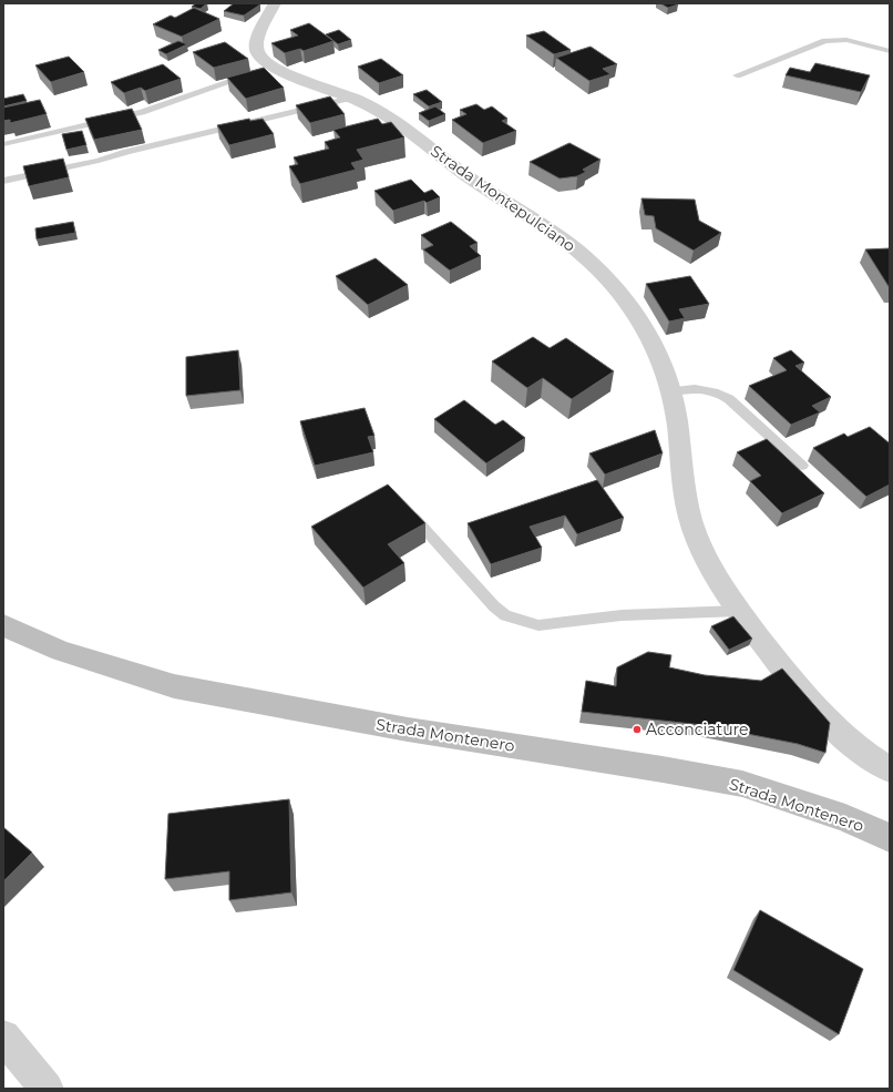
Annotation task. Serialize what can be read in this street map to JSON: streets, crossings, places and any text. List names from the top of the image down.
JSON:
{
  "streets": {
    "main road": ["Strada Montenero"],
    "street": ["Strada Montepulciano"]
  },
  "places": ["Acconciature"]
}
